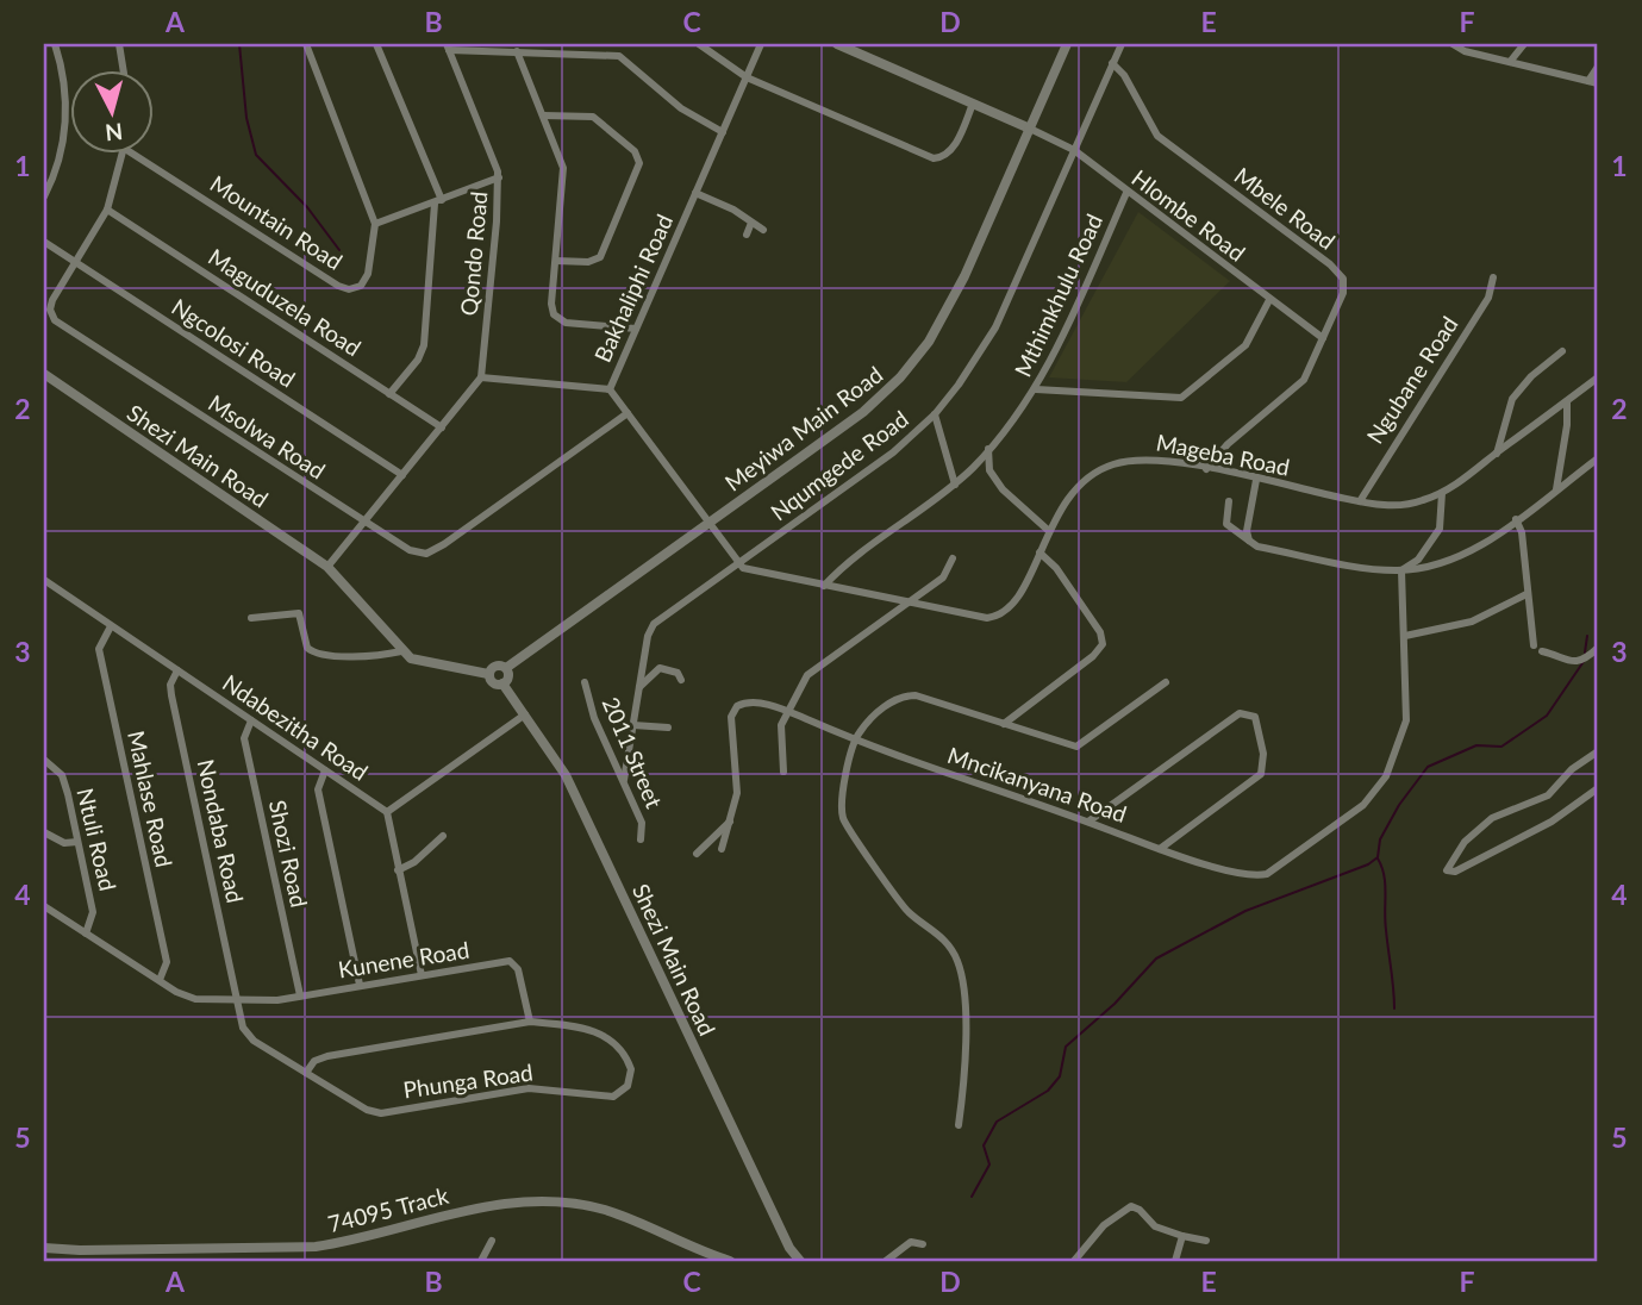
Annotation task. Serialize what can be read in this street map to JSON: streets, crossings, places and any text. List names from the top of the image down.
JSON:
{
  "streets": {
    "street": [
      "Mbele Road",
      "Hlombe Road",
      "Mountain Road",
      "Qondo Road",
      "Bakhaliphi Road",
      "Mthimkhulu Road",
      "Maguduzela Road",
      "Ngcolosi Road",
      "Ngubane Road",
      "Meyiwa Main Road",
      "Msolwa Road",
      "Mageba Road",
      "Shezi Main Road",
      "Nqumgede Road",
      "Ndabezitha Road",
      "2011 Street",
      "Mncikanyana Road",
      "Mahlase Road",
      "Nondaba Road",
      "Ntuli Road",
      "Shozi Road",
      "Kunene Road",
      "Phunga Road",
      "74095 Track"
    ]
  },
  "crossings": [
    ["Mbele Road", "Hlombe Road"],
    ["Mbele Road", "Mageba Road"],
    ["Mbele Road", "Nqumgede Road"],
    ["Hlombe Road", "Mthimkhulu Road"],
    ["Hlombe Road", "Meyiwa Main Road"],
    ["Hlombe Road", "Nqumgede Road"],
    ["Qondo Road", "Bakhaliphi Road"],
    ["Mthimkhulu Road", "Mageba Road"],
    ["Maguduzela Road", "Msolwa Road"],
    ["Ngcolosi Road", "Msolwa Road"],
    ["Ngubane Road", "Mageba Road"],
    ["Meyiwa Main Road", "Shezi Main Road"],
    ["Mageba Road", "Nqumgede Road"],
    ["Nqumgede Road", "2011 Street"],
    ["Ndabezitha Road", "Mahlase Road"],
    ["Ndabezitha Road", "Nondaba Road"],
    ["Ndabezitha Road", "Shozi Road"],
    ["Mahlase Road", "Kunene Road"],
    ["Nondaba Road", "Kunene Road"],
    ["Ntuli Road", "Kunene Road"],
    ["Shozi Road", "Kunene Road"],
    ["Kunene Road", "Phunga Road"]
  ],
  "north": "bottom",
  "grid": {
    "columns": [
      "A",
      "B",
      "C",
      "D",
      "E",
      "F"
    ],
    "rows": [
      "1",
      "2",
      "3",
      "4",
      "5"
    ]
  }
}
